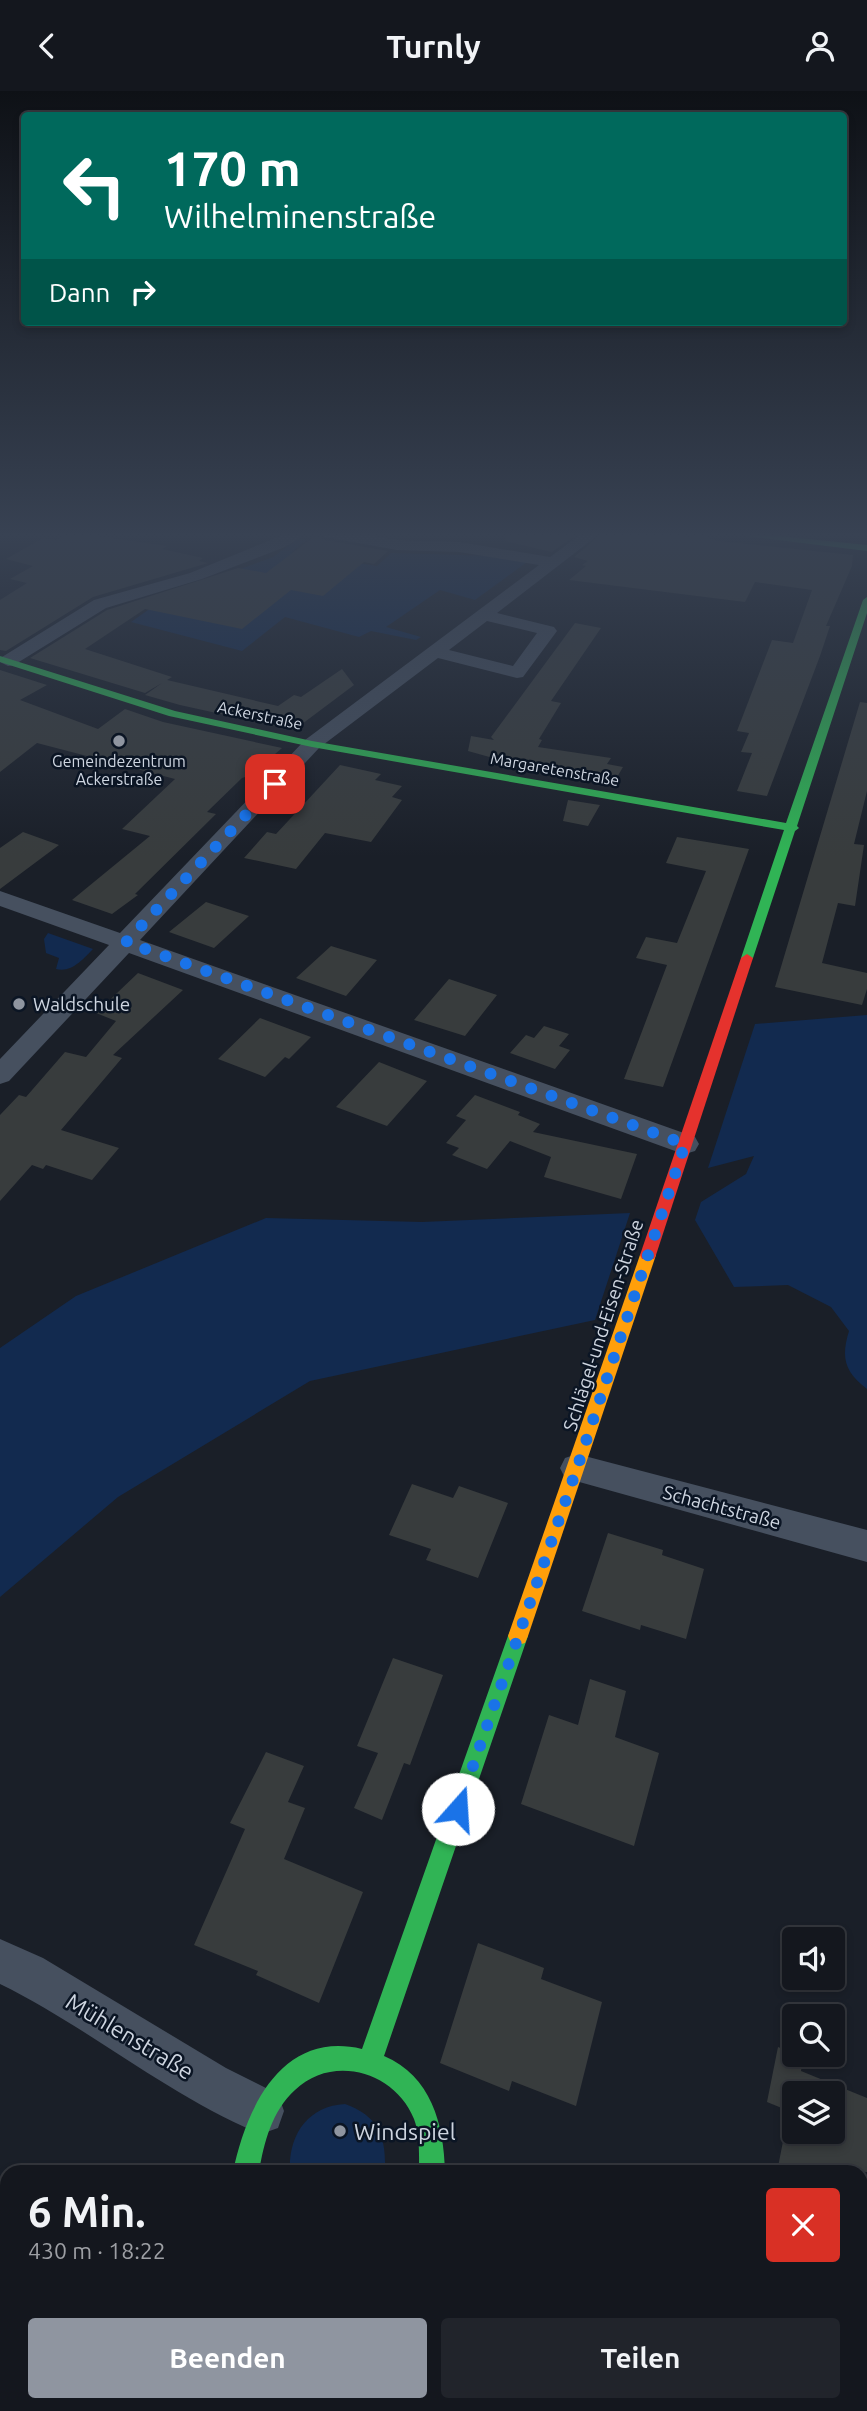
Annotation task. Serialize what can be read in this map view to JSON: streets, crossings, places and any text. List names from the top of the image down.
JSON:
{
  "streets": {
    "street": [
      "Ackerstraße",
      "Margaretenstraße",
      "Schlägel-und-Eisen-Straße",
      "Schachtstraße",
      "Mühlenstraße"
    ]
  },
  "crossings": [
    ["Ackerstraße", "Margaretenstraße"],
    ["Margaretenstraße", "Schlägel-und-Eisen-Straße"],
    ["Schlägel-und-Eisen-Straße", "Schachtstraße"]
  ],
  "places": ["Gemeindezentrum Ackerstraße", "Waldschule", "Windspiel"],
  "page": {
    "header": "Turnly",
    "turn": ["170 m", "Wilhelminenstraße"],
    "then": "Dann",
    "heading": ["6 Min.", "430 m · 18:22"],
    "buttons": ["Beenden", "Teilen"]
  }
}
